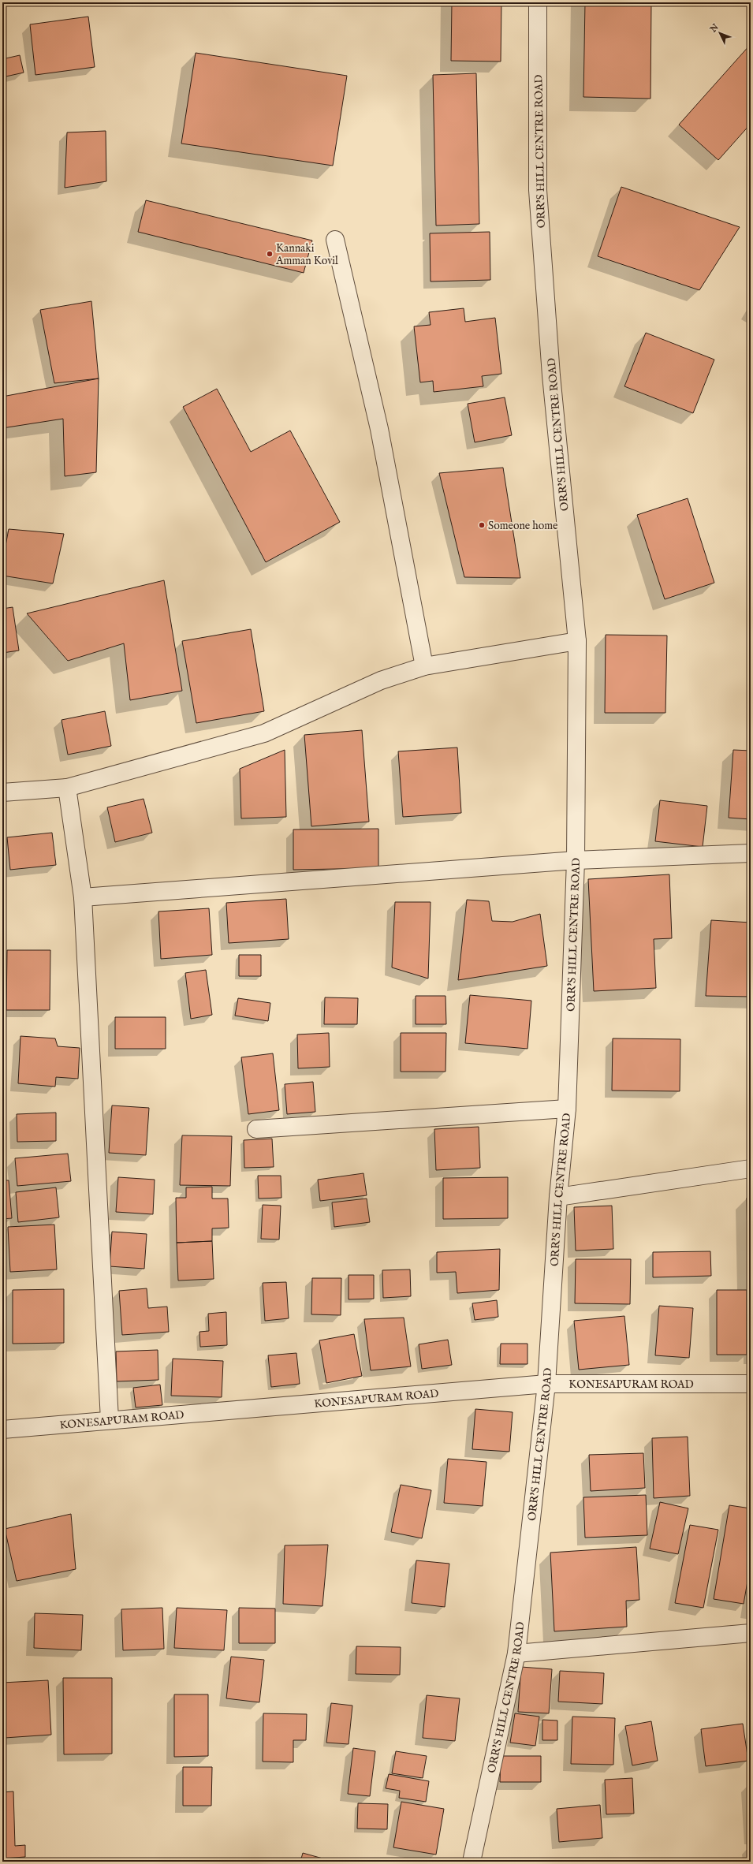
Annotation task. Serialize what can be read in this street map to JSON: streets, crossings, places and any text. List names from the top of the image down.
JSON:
{
  "streets": {
    "street": ["ORR'S HILL CENTRE ROAD", "KONESAPURAM ROAD"]
  },
  "crossings": [
    ["ORR'S HILL CENTRE ROAD", "KONESAPURAM ROAD"]
  ],
  "places": ["Kannaki Amman Kovil", "Someone home"],
  "north": "top left"
}
